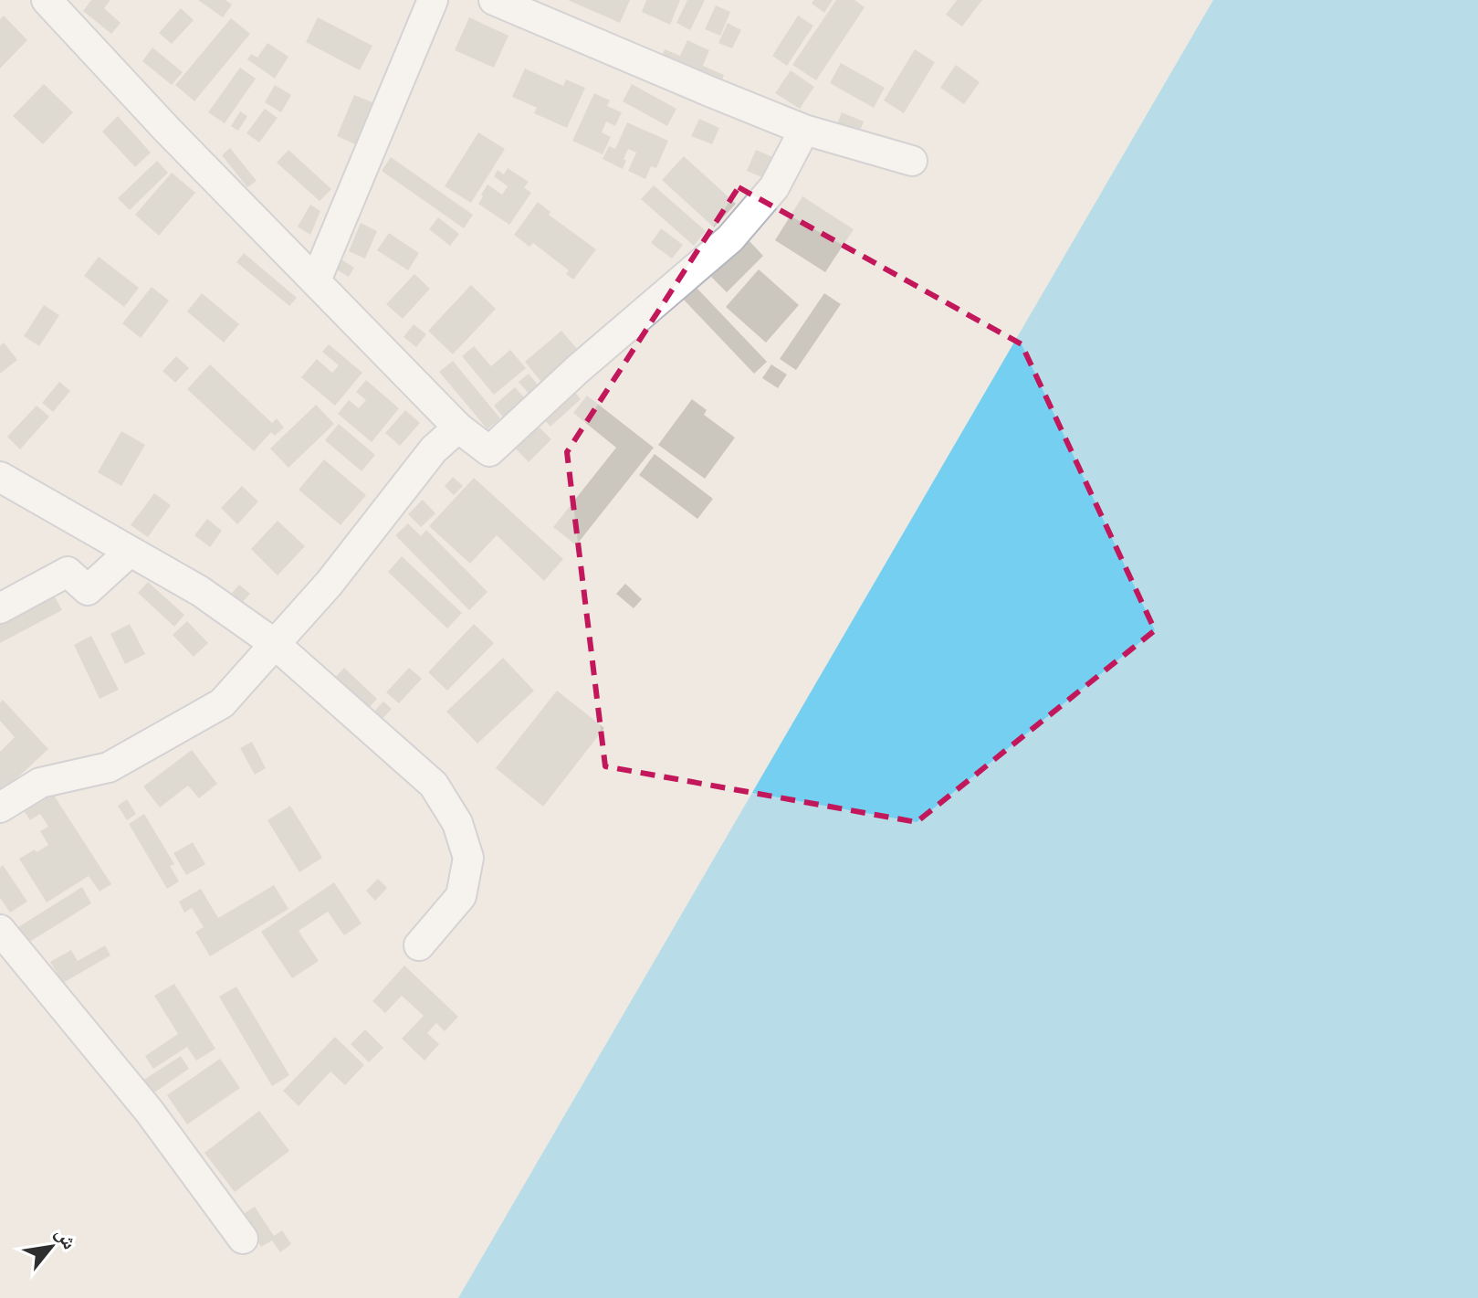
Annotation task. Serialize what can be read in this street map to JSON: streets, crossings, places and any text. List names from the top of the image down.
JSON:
{
  "north": "top right"
}
